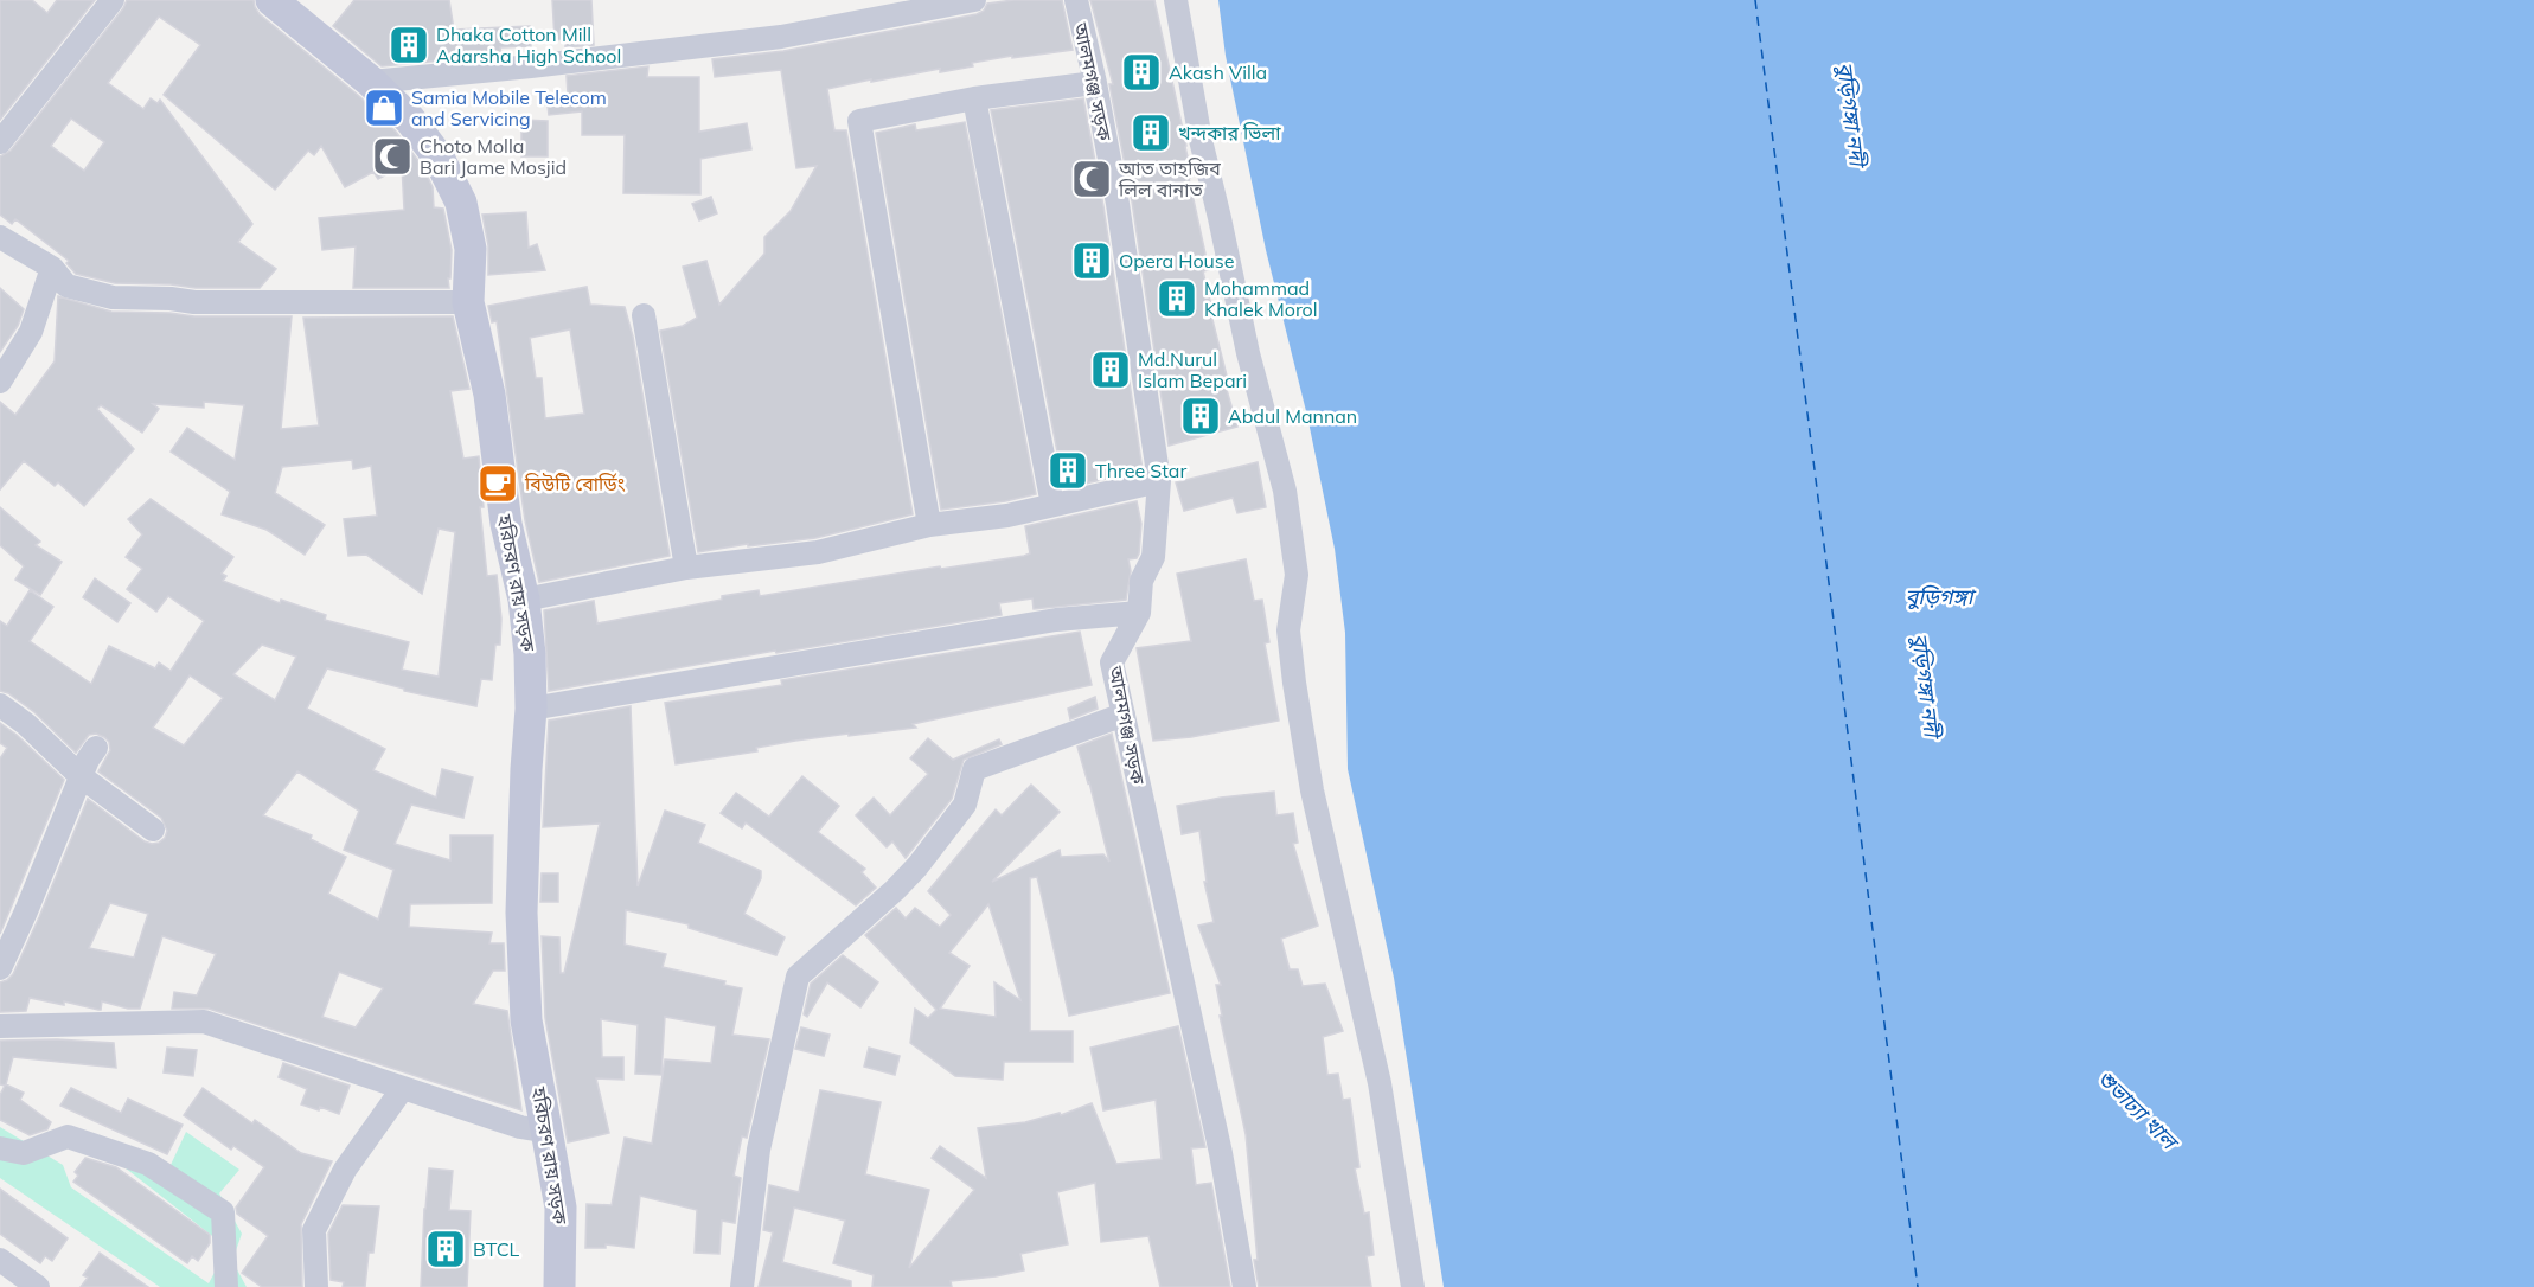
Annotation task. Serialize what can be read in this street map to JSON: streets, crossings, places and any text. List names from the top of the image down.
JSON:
{
  "streets": {
    "main road": ["হরিচরণ রায় সড়ক"],
    "street": ["আলমগঞ্জ সড়ক"]
  },
  "water": ["বুড়িগঙ্গা নদী", "বুড়িগঙ্গা", "শুভাঢ্যা খাল"],
  "places": {
    "building": [
      "Dhaka Cotton Mill Adarsha High School",
      "Akash Villa",
      "খন্দকার ভিলা",
      "Opera House",
      "Mohammad Khalek Morol",
      "Md.Nurul Islam Bepari",
      "Abdul Mannan",
      "Three Star",
      "BTCL"
    ],
    "shop": ["Samia Mobile Telecom and Servicing"],
    "mosque": ["Choto Molla Bari Jame Mosjid", "আত তাহজিব লিল বানাত"],
    "cafe": ["বিউটি বোর্ডিং"]
  }
}
